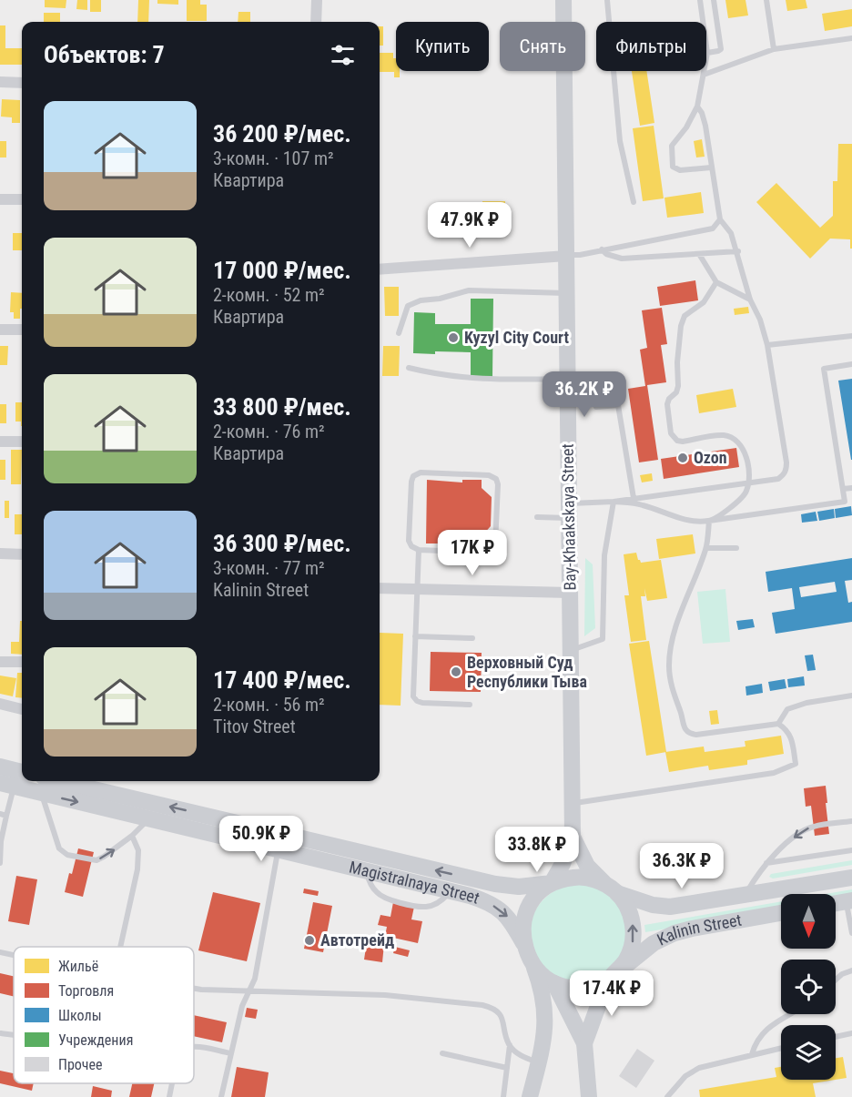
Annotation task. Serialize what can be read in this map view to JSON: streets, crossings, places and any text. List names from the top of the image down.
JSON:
{
  "streets": {
    "main road": ["Bay-Khaakskaya Street", "Magistralnaya Street", "Kalinin Street"]
  },
  "crossings": [
    ["Bay-Khaakskaya Street", "Magistralnaya Street"],
    ["Bay-Khaakskaya Street", "Kalinin Street"],
    ["Magistralnaya Street", "Kalinin Street"]
  ],
  "places": [
    "Kyzyl City Court",
    "Ozon",
    "Верховный Суд Республики Тыва",
    "Автотрейд"
  ],
  "legend": [
    "Жильё",
    "Торговля",
    "Школы",
    "Учреждения",
    "Прочее"
  ],
  "north": "bottom",
  "page": {
    "chip": ["Купить", "Снять", "Фильтры"],
    "heading": "Объектов: 7",
    "list": [
      {
        "name": "36 200 ₽/мес.",
        "note": "3-комн. · 107 m² · Квартира"
      },
      {
        "name": "17 000 ₽/мес.",
        "note": "2-комн. · 52 m² · Квартира"
      },
      {
        "name": "33 800 ₽/мес.",
        "note": "2-комн. · 76 m² · Квартира"
      },
      {
        "name": "36 300 ₽/мес.",
        "note": "3-комн. · 77 m² · Kalinin Street"
      },
      {
        "name": "17 400 ₽/мес.",
        "note": "2-комн. · 56 m² · Titov Street"
      }
    ],
    "price": [
      "47.9K ₽",
      "36.2K ₽",
      "17K ₽",
      "50.9K ₽",
      "33.8K ₽",
      "36.3K ₽",
      "17.4K ₽"
    ]
  }
}
